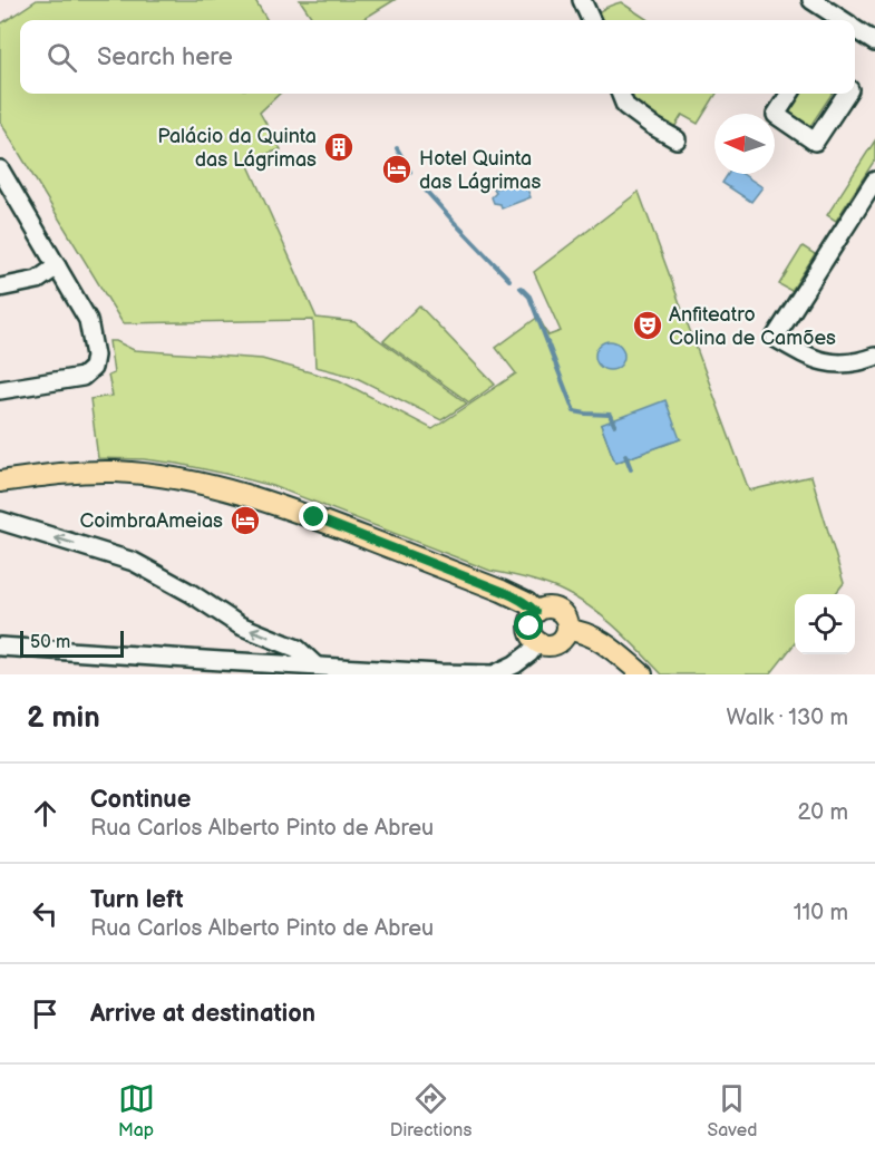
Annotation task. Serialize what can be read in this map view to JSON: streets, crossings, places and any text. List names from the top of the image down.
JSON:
{
  "places": {
    "building": ["Palácio da Quinta das Lágrimas"],
    "hotel": ["Hotel Quinta das Lágrimas", "CoimbraAmeias"],
    "theatre": ["Anfiteatro Colina de Camões"]
  },
  "scale_bar": "50 m",
  "north": "left",
  "page": {
    "search": "Search here",
    "scale": "50 m",
    "heading": ["2 min", "Walk · 130 m"],
    "list": [
      ["Continue", "Rua Carlos Alberto Pinto de Abreu", "20 m"],
      ["Turn left", "Rua Carlos Alberto Pinto de Abreu", "110 m"],
      "Arrive at destination"
    ],
    "nav": ["Map", "Directions", "Saved"]
  }
}
